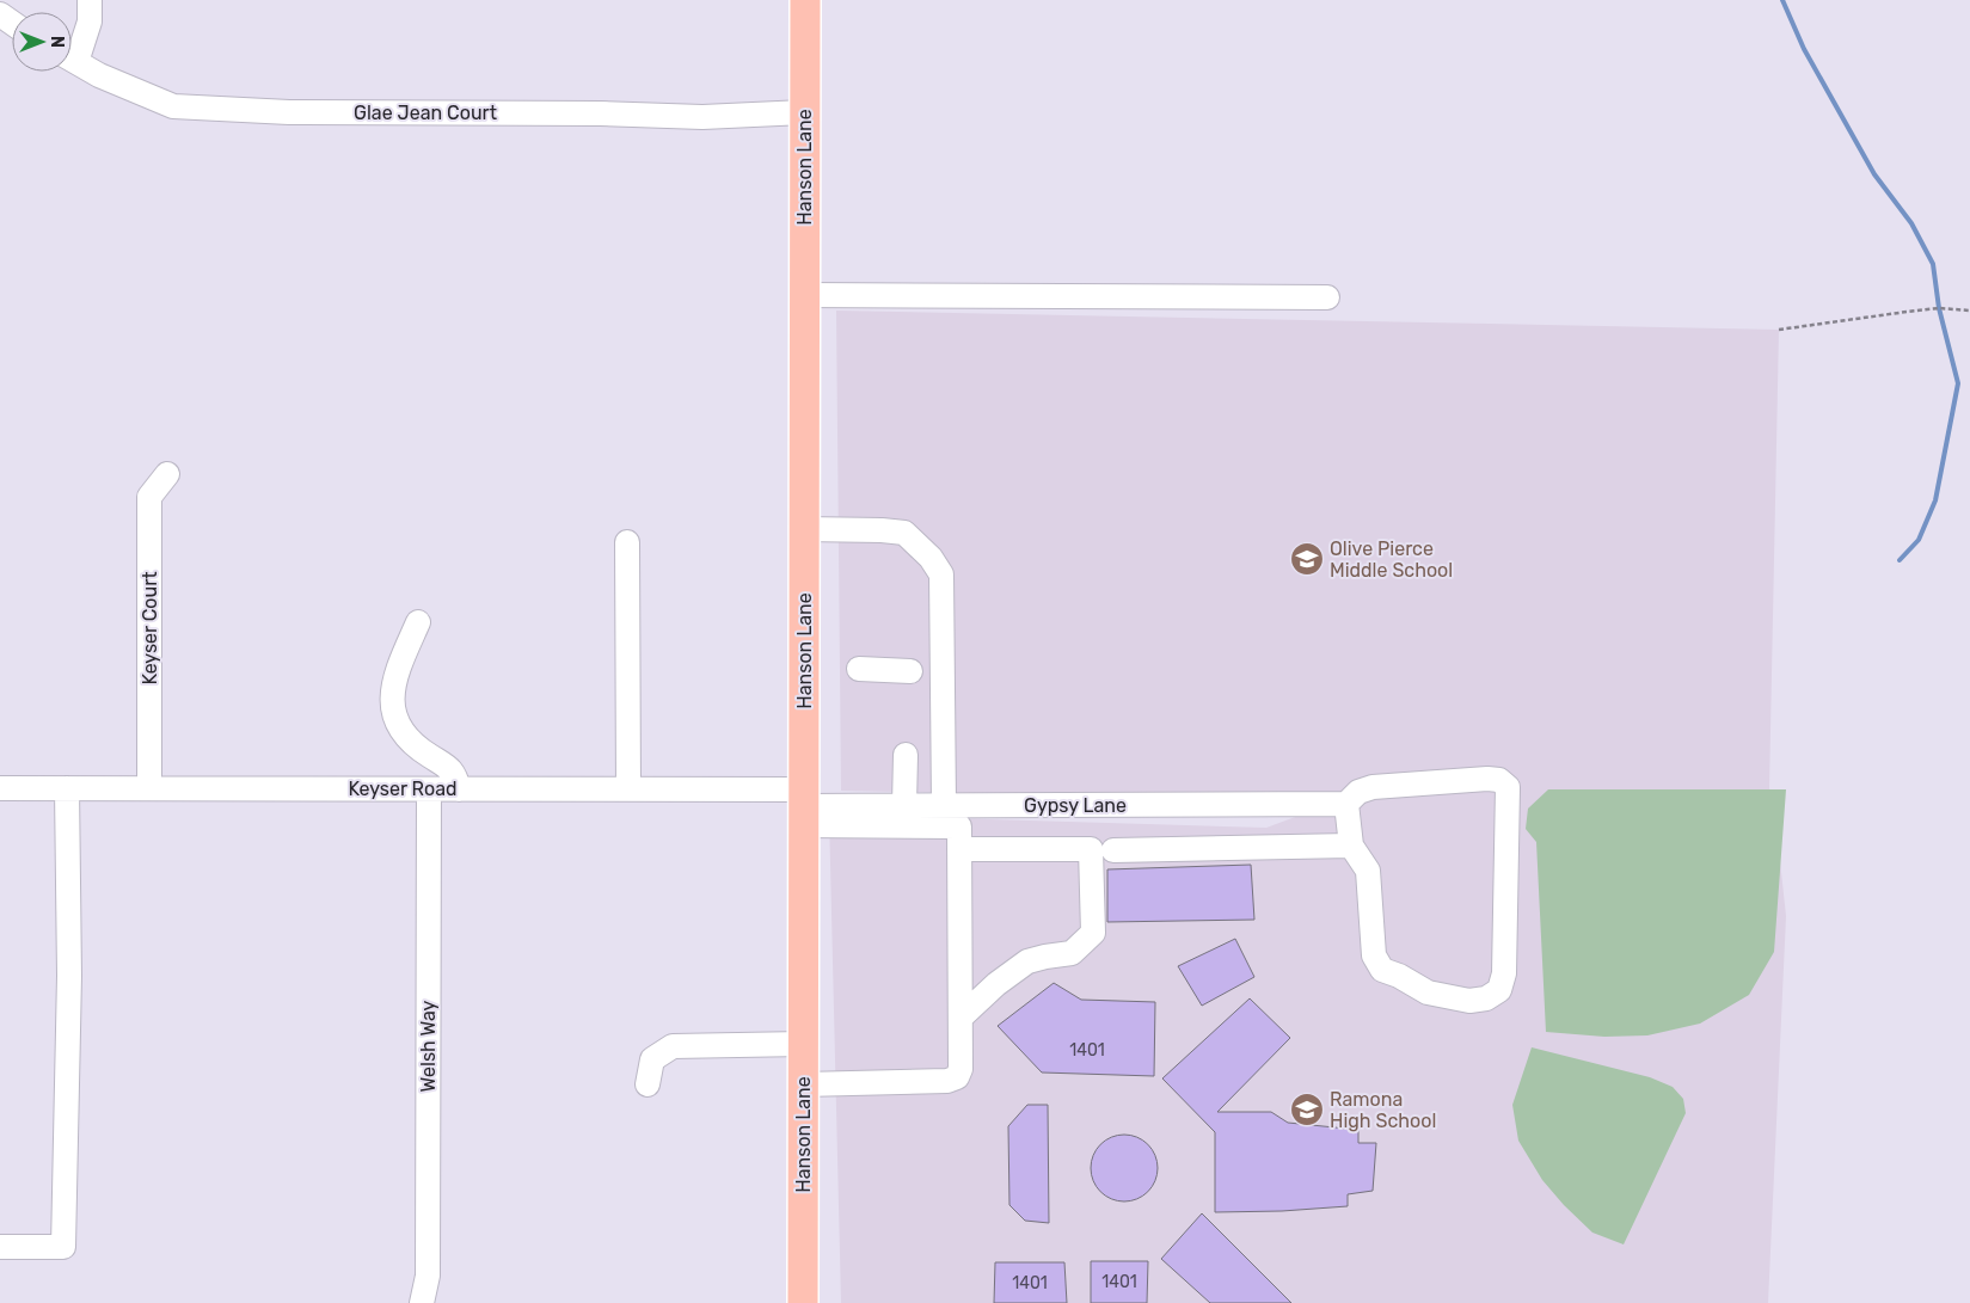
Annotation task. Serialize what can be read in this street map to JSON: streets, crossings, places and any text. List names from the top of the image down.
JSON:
{
  "streets": {
    "main road": ["Hanson Lane"],
    "street": [
      "Glae Jean Court",
      "Keyser Court",
      "Keyser Road",
      "Gypsy Lane",
      "Welsh Way"
    ]
  },
  "crossings": [
    ["Glae Jean Court", "Hanson Lane"],
    ["Hanson Lane", "Keyser Road"],
    ["Hanson Lane", "Gypsy Lane"],
    ["Keyser Court", "Keyser Road"],
    ["Keyser Road", "Gypsy Lane"],
    ["Keyser Road", "Welsh Way"]
  ],
  "places": {
    "school or university": ["Olive Pierce Middle School", "Ramona High School"]
  },
  "house_numbers": ["1401", "1401", "1401"],
  "north": "right"
}
